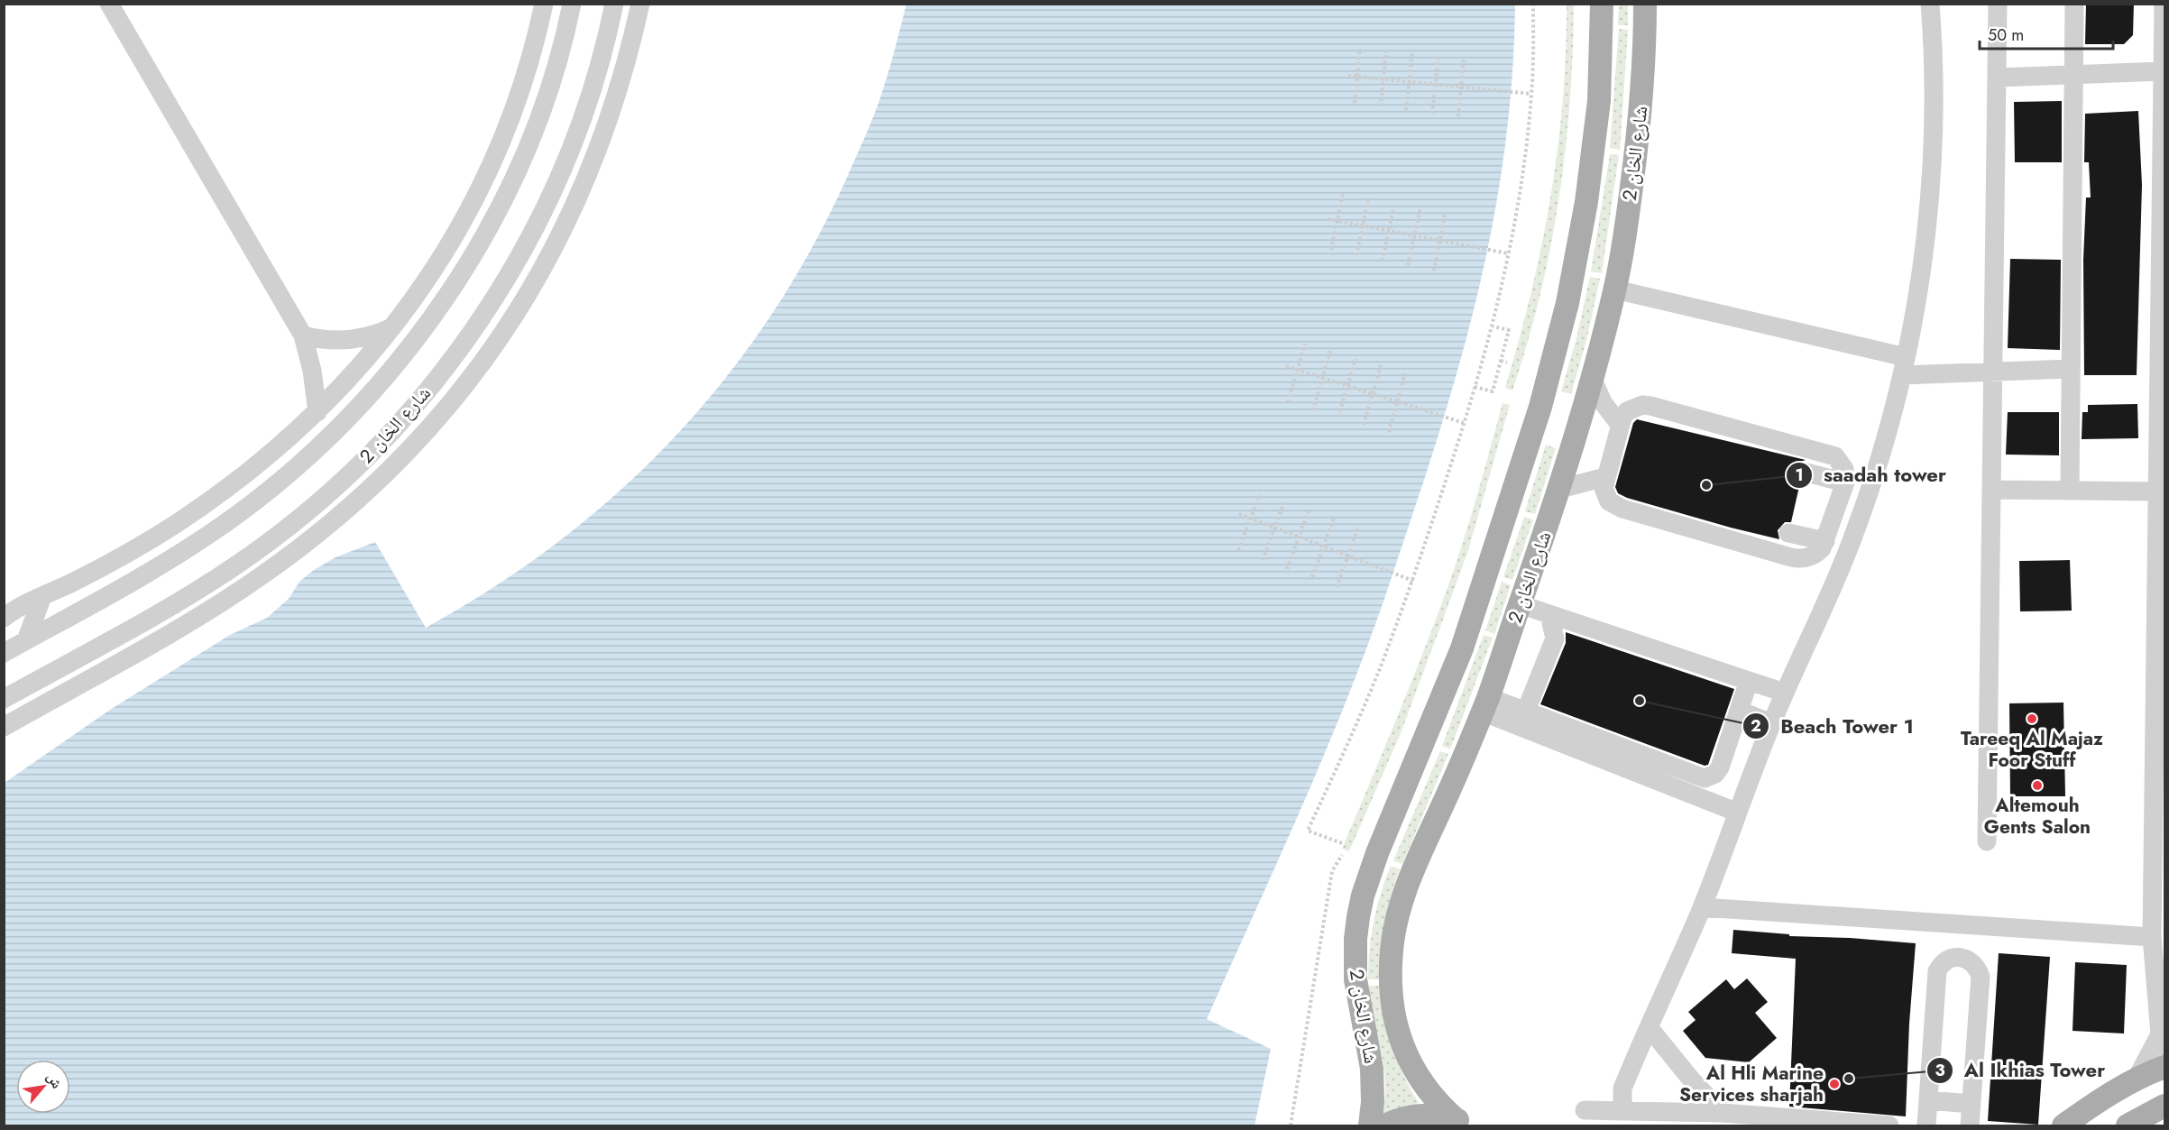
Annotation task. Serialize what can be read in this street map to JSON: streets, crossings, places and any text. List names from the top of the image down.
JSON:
{
  "streets": {
    "main road": ["شارع الخان 2"]
  },
  "places": [
    "saadah tower",
    "Beach Tower 1",
    "Tareeq Al Majaz Foor Stuff",
    "Altemouh Gents Salon",
    "Al Ikhias Tower",
    "Al Hli Marine Services sharjah"
  ],
  "scale_bar": "50 m",
  "north": "top right"
}
